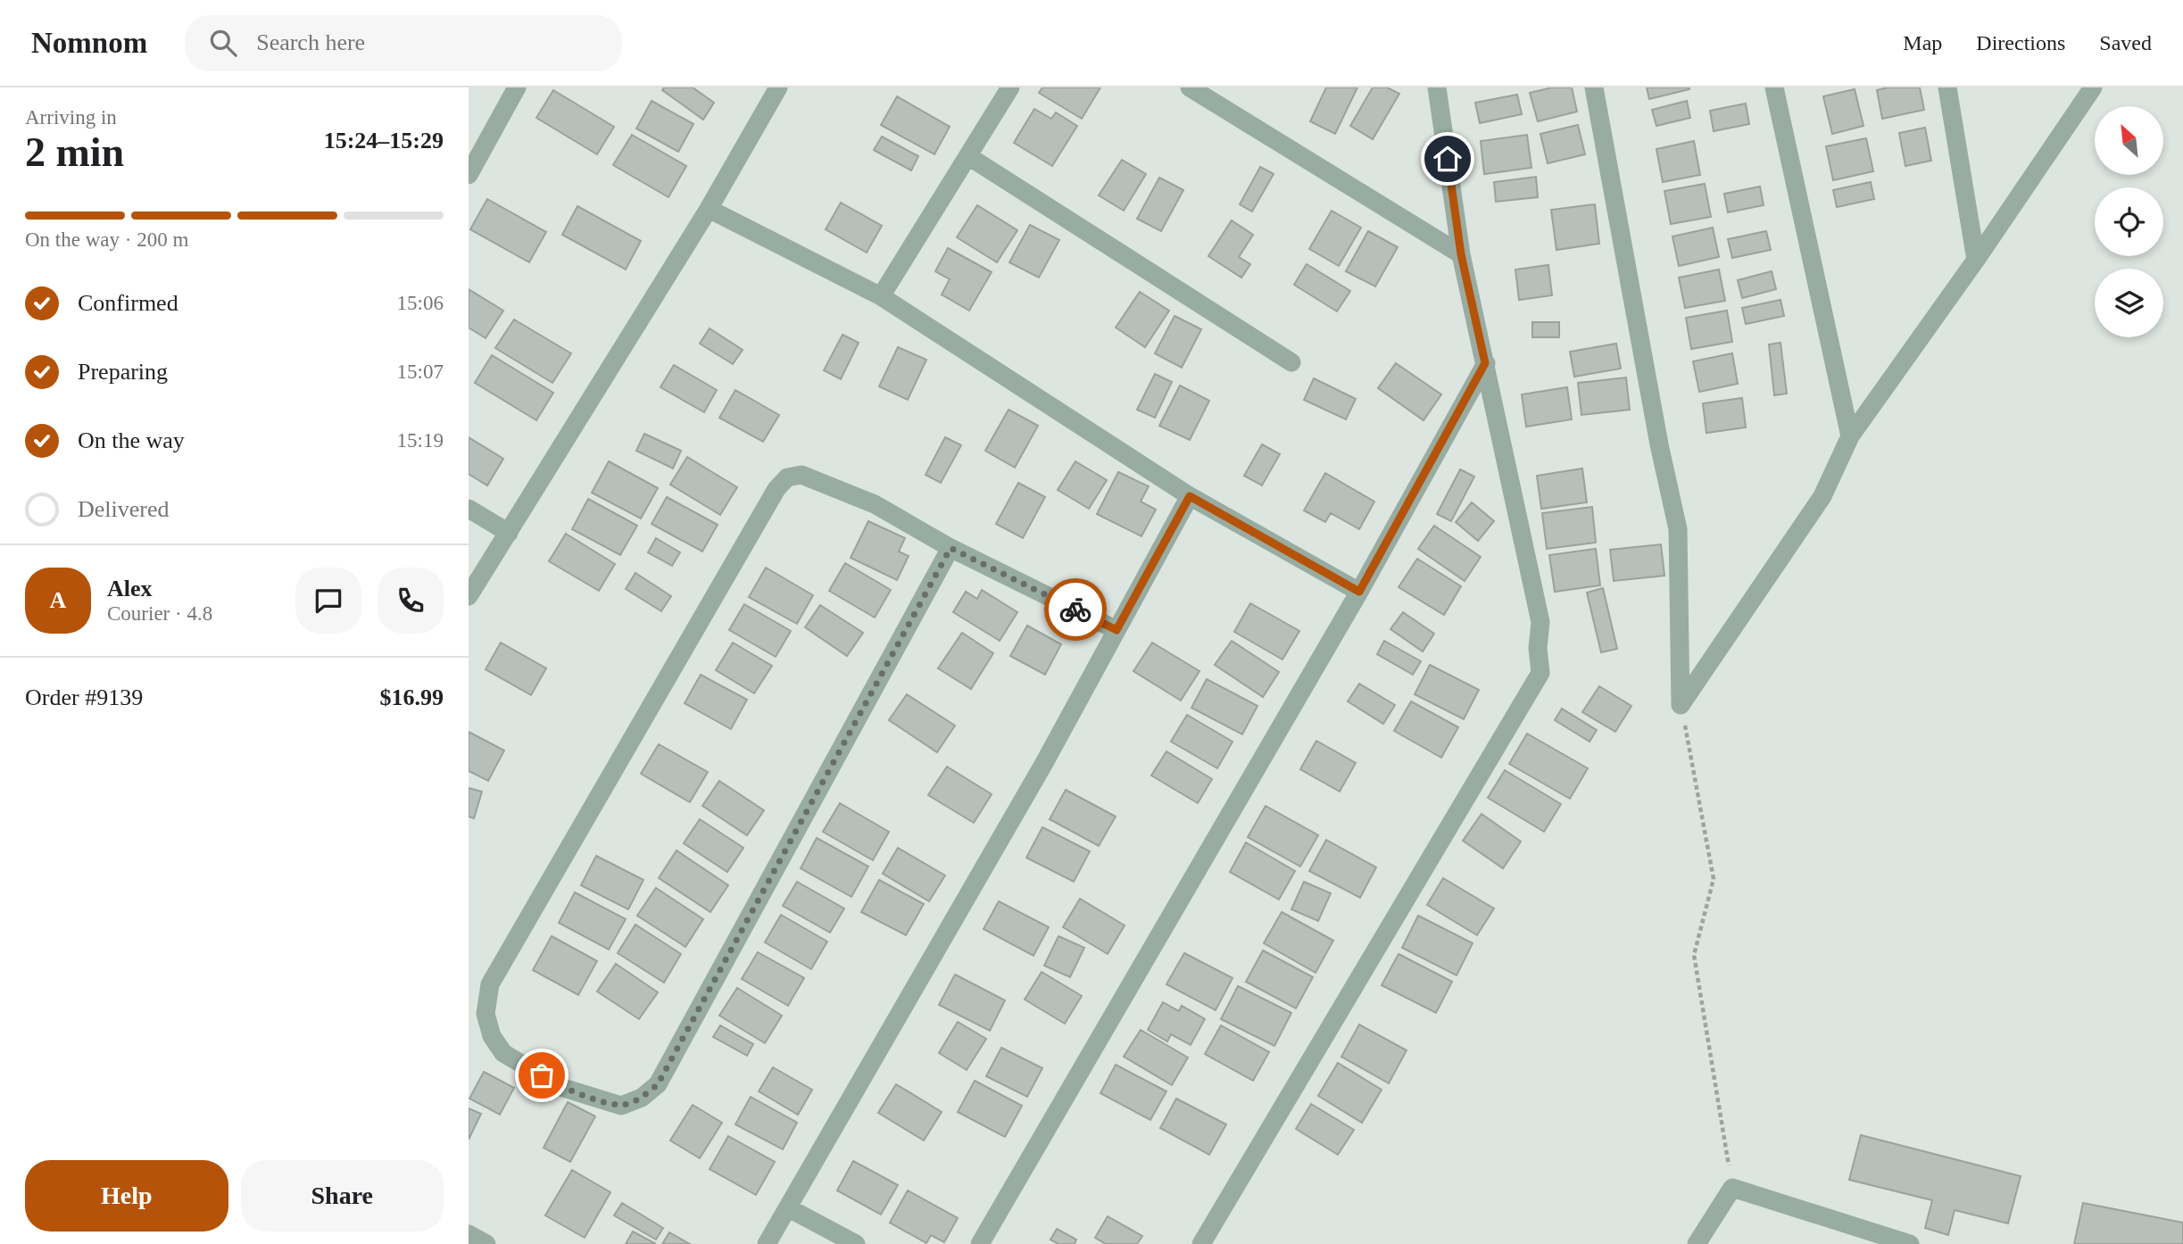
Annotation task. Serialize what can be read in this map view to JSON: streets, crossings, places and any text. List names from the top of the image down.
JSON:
{
  "north": "top left",
  "page": {
    "header": "Nomnom",
    "search": "Search here",
    "nav": ["Map", "Directions", "Saved"],
    "heading": ["2 min", "Arriving in", "15:24–15:29"],
    "panel": [
      "Alex",
      "Courier · 4.8",
      "Order #9139",
      "$16.99"
    ],
    "bar": "On the way · 200 m",
    "list": [
      ["Confirmed", "15:06"],
      ["Preparing", "15:07"],
      ["On the way", "15:19"],
      "Delivered"
    ],
    "round": "A",
    "buttons": ["Help", "Share"]
  }
}
